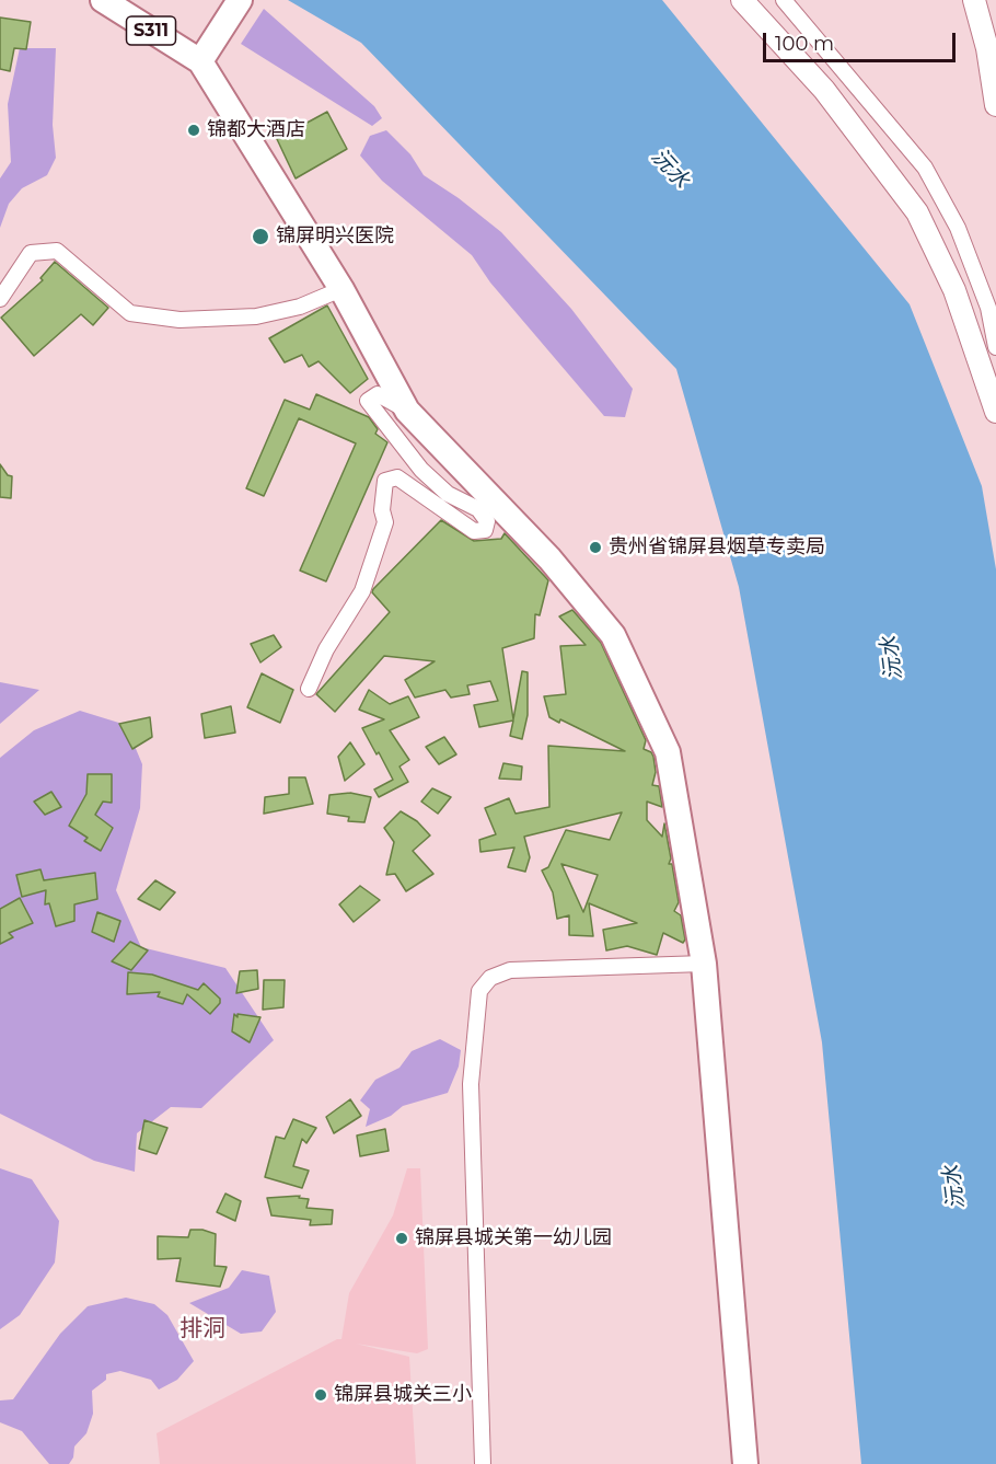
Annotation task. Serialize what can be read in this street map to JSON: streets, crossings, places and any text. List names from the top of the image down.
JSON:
{
  "streets": {
    "main road": ["S311"]
  },
  "districts": ["排洞"],
  "water": ["沅水"],
  "places": [
    "锦都大酒店",
    "锦屏明兴医院",
    "贵州省锦屏县烟草专卖局",
    "锦屏县城关第一幼儿园",
    "锦屏县城关三小"
  ],
  "scale_bar": "100 m"
}
